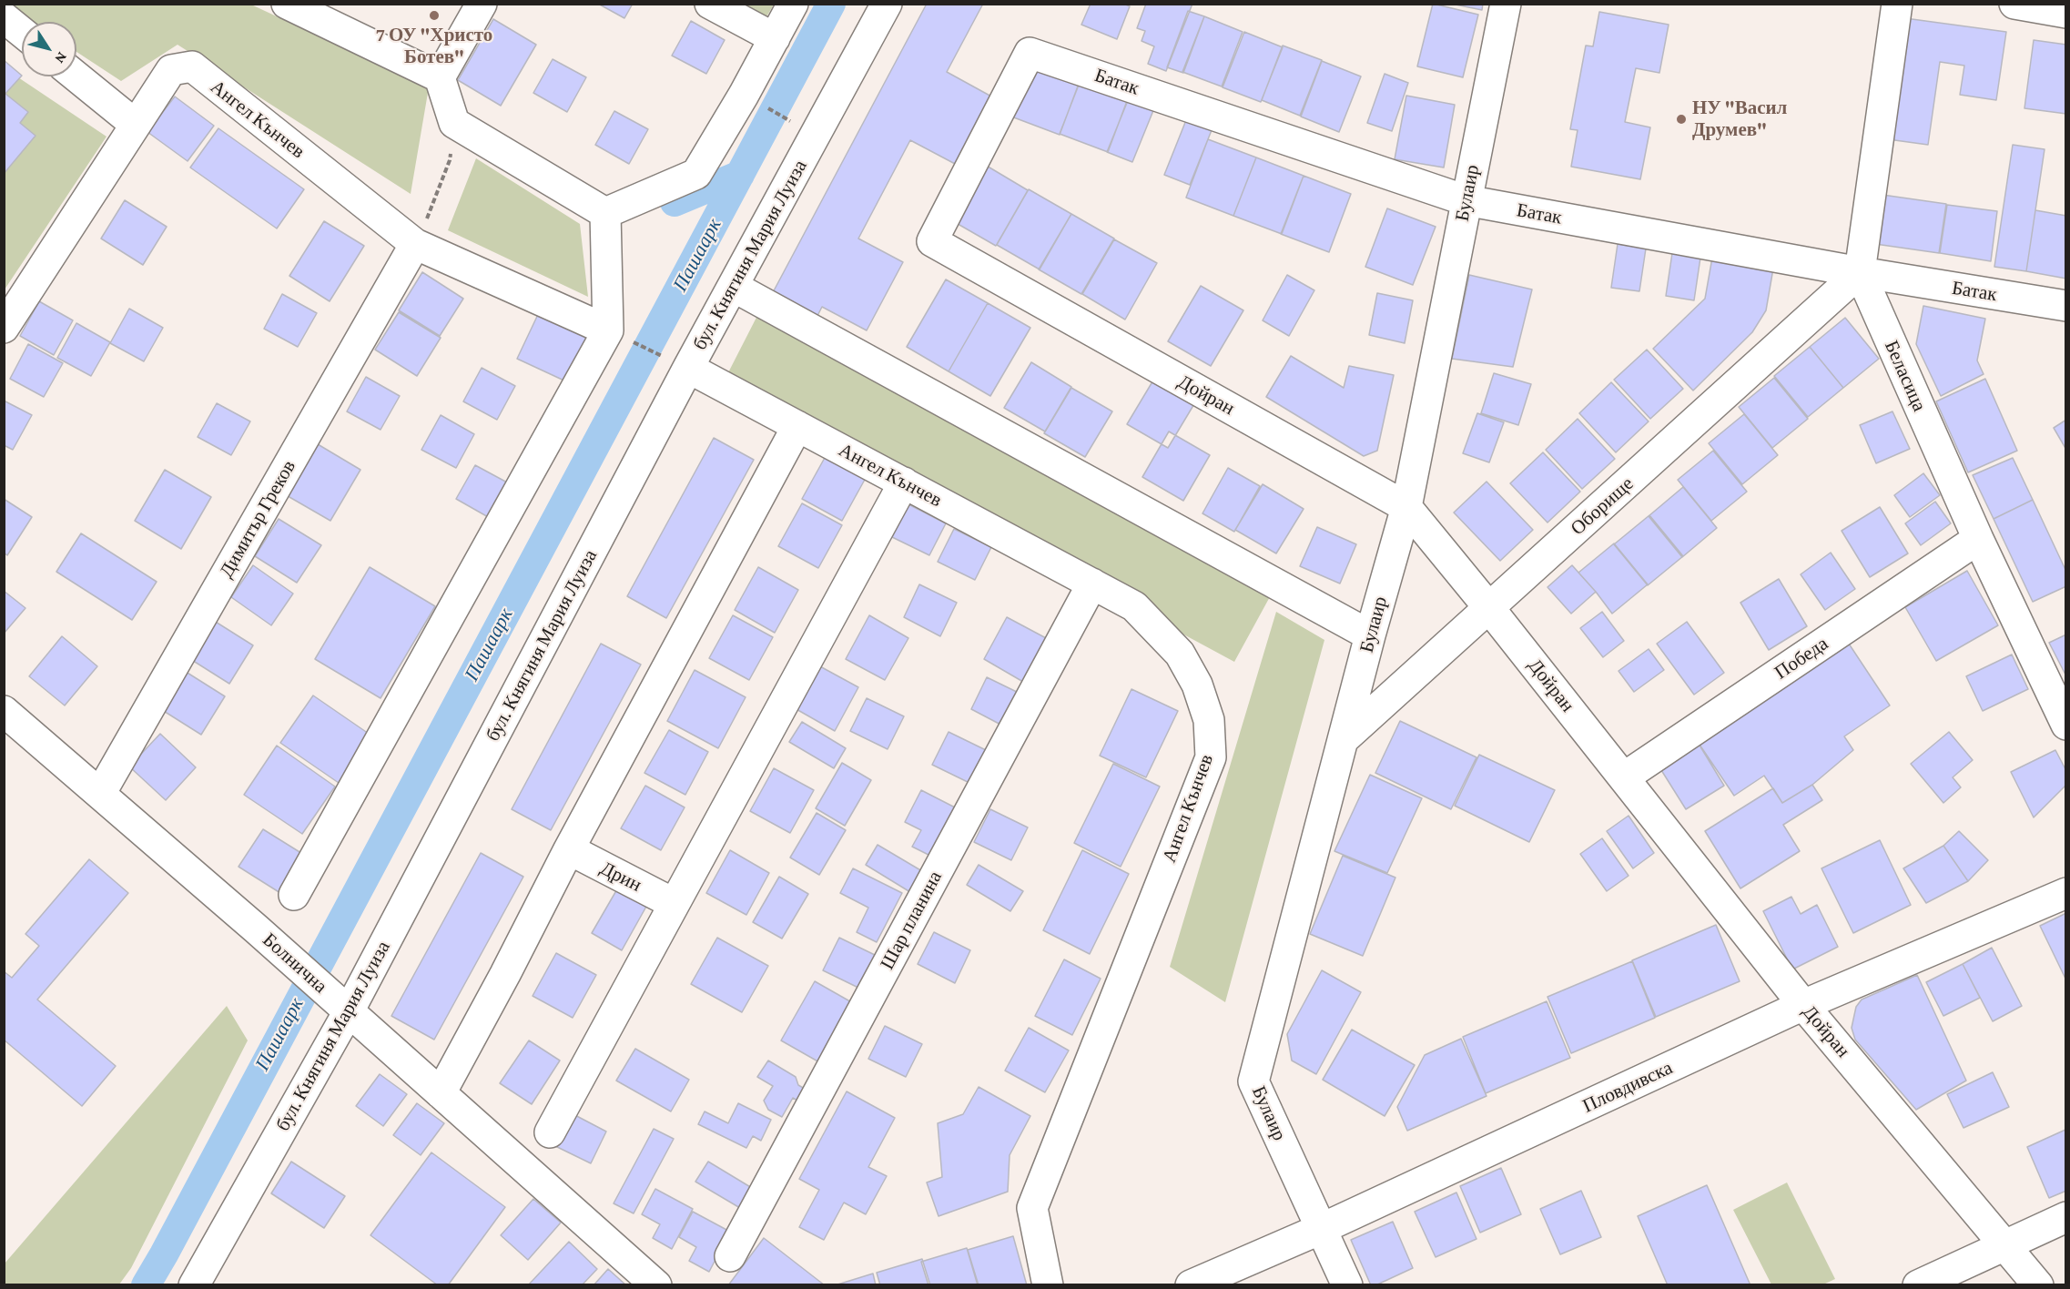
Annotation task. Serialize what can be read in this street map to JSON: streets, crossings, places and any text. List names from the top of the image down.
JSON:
{
  "streets": {
    "street": [
      "Батак",
      "Ангел Кънчев",
      "Булаир",
      "бул. Княгиня Мария Луиза",
      "Беласица",
      "Дойран",
      "Оборище",
      "Димитър Греков",
      "Победа",
      "Дрин",
      "Шар планина",
      "Болнична",
      "Пловдивска"
    ]
  },
  "crossings": [
    ["Батак", "Булаир"],
    ["Батак", "Беласица"],
    ["Батак", "Дойран"],
    ["Батак", "Оборище"],
    ["Ангел Кънчев", "бул. Княгиня Мария Луиза"],
    ["Ангел Кънчев", "Димитър Греков"],
    ["Ангел Кънчев", "Шар планина"],
    ["Булаир", "Дойран"],
    ["Булаир", "Оборище"],
    ["Булаир", "Пловдивска"],
    ["бул. Княгиня Мария Луиза", "Болнична"],
    ["Беласица", "Оборище"],
    ["Беласица", "Победа"],
    ["Дойран", "Оборище"],
    ["Дойран", "Победа"],
    ["Дойран", "Пловдивска"],
    ["Димитър Греков", "Болнична"]
  ],
  "water": ["Пашаарк"],
  "places": ["7 ОУ \"Христо Ботев\"", "НУ \"Васил Друмев\""],
  "north": "bottom right"
}
